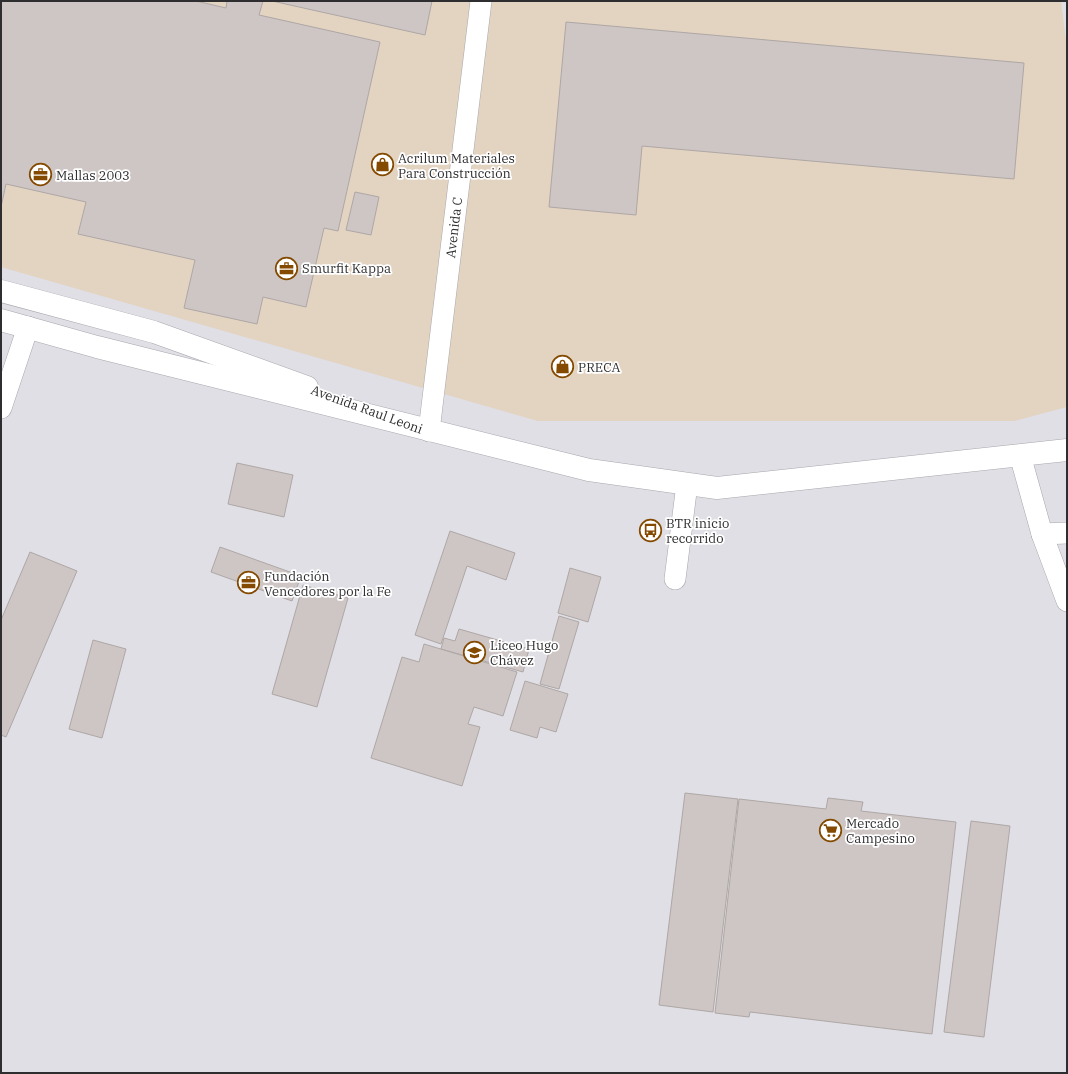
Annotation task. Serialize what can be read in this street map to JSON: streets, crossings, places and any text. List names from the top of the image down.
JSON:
{
  "streets": {
    "main road": ["Avenida Raul Leoni"],
    "street": ["Avenida C"]
  },
  "crossings": [
    ["Avenida C", "Avenida Raul Leoni"]
  ],
  "places": {
    "shop": ["Acrilum Materiales Para Construcción", "PRECA"],
    "office": ["Mallas 2003", "Smurfit Kappa", "Fundación Vencedores por la Fe"],
    "bus stop": ["BTR inicio recorrido"],
    "school or university": ["Liceo Hugo Chávez"],
    "supermarket": ["Mercado Campesino"]
  }
}
